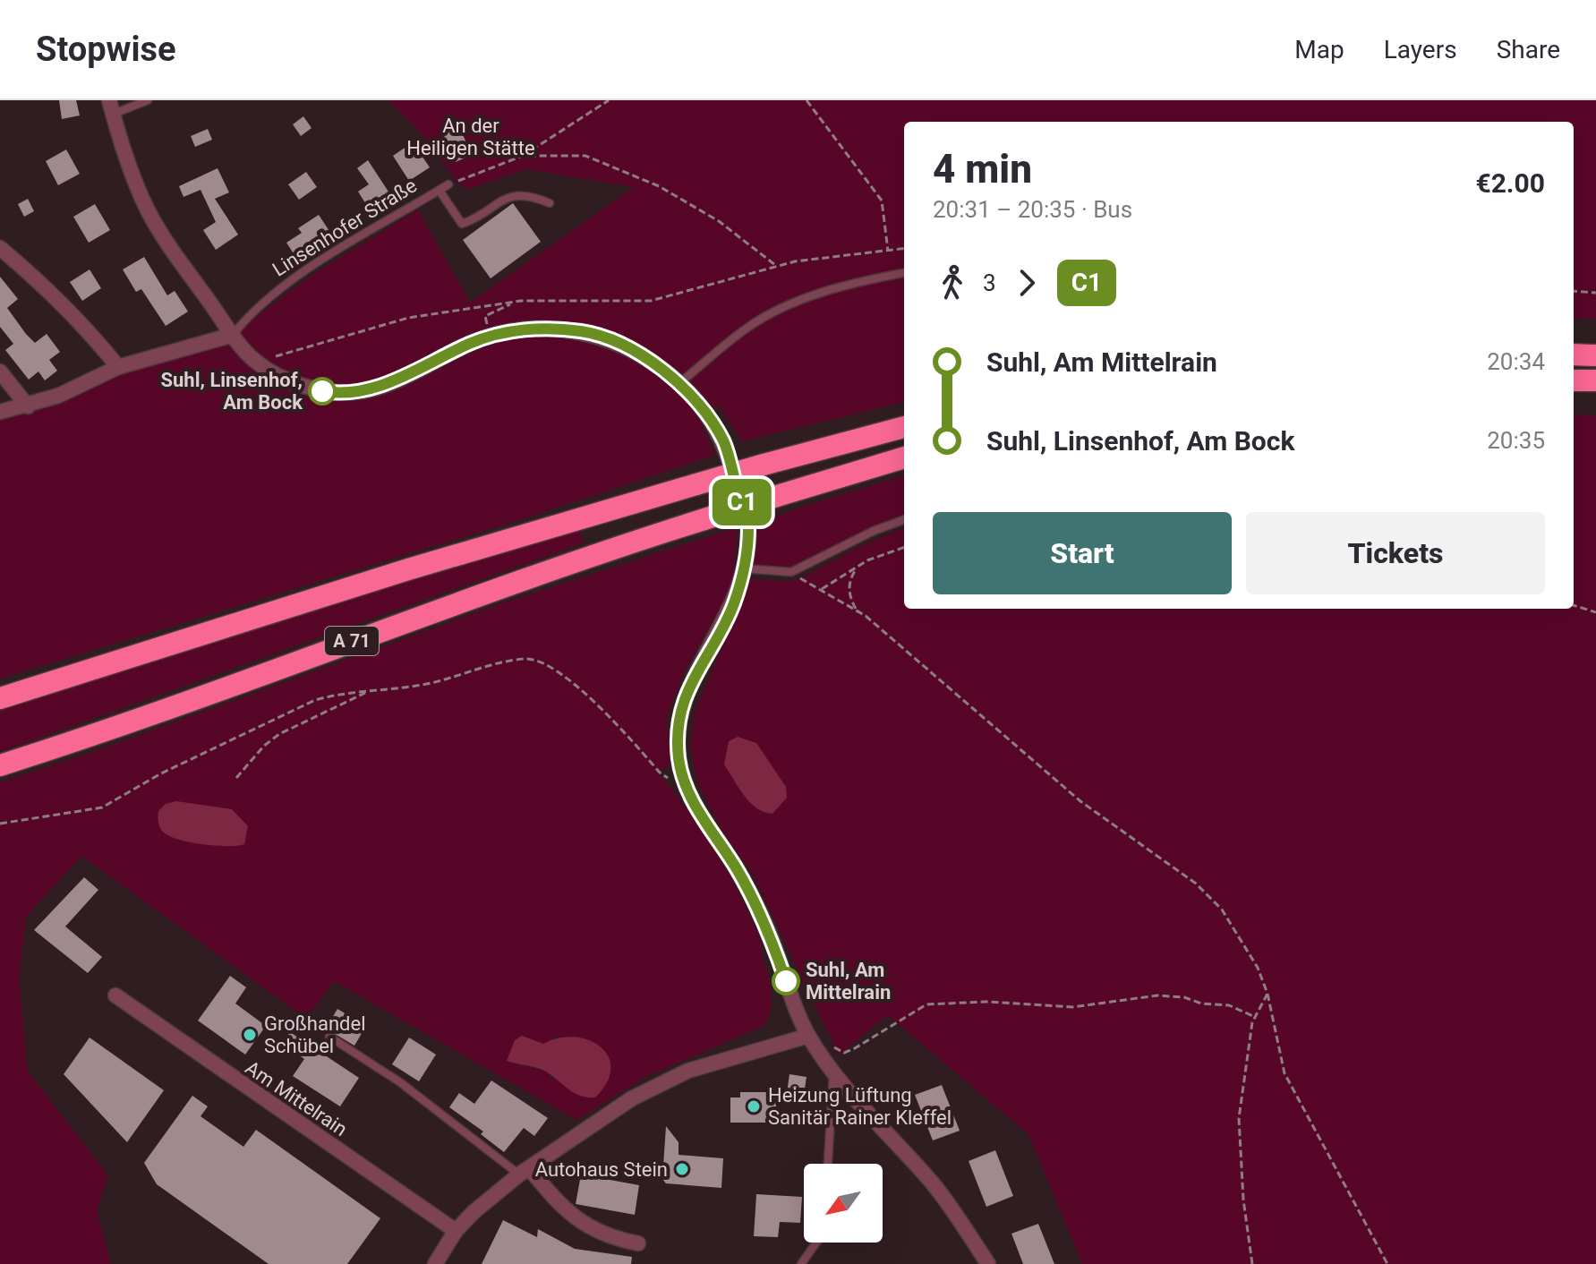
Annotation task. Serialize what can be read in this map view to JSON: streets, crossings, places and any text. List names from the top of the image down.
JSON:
{
  "streets": {
    "highway": ["A 71"],
    "street": ["Am Mittelrain"],
    "lane": ["Linsenhofer Straße"]
  },
  "parks": ["An der Heiligen Stätte"],
  "places": [
    "Suhl, Linsenhof, Am Bock",
    "Suhl, Am Mittelrain",
    "Großhandel Schübel",
    "Heizung Lüftung Sanitär Rainer Kleffel",
    "Autohaus Stein"
  ],
  "lines": ["bus line C1"],
  "north": "bottom left",
  "page": {
    "header": "Stopwise",
    "nav": ["Map", "Layers", "Share"],
    "on_map": "C1",
    "heading": ["4 min", "20:31 – 20:35 · Bus", "€2.00"],
    "legs": ["3", "C1"],
    "list": [
      {
        "name": "Suhl, Am Mittelrain",
        "value": "20:34"
      },
      {
        "name": "Suhl, Linsenhof, Am Bock",
        "value": "20:35"
      }
    ],
    "buttons": ["Start", "Tickets"]
  }
}
